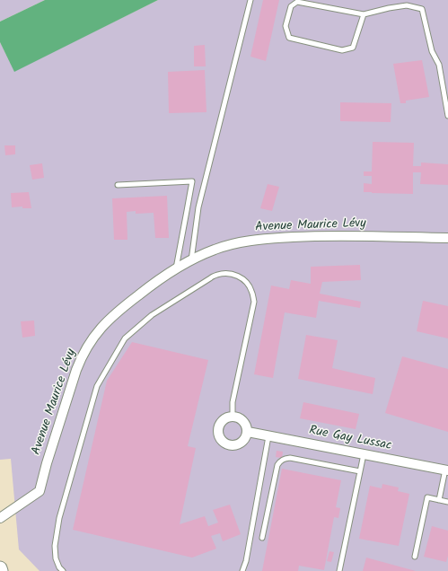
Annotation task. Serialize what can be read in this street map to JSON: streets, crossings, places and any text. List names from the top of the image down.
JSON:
{
  "streets": {
    "street": ["Avenue Maurice Lévy", "Rue Gay Lussac"]
  }
}
